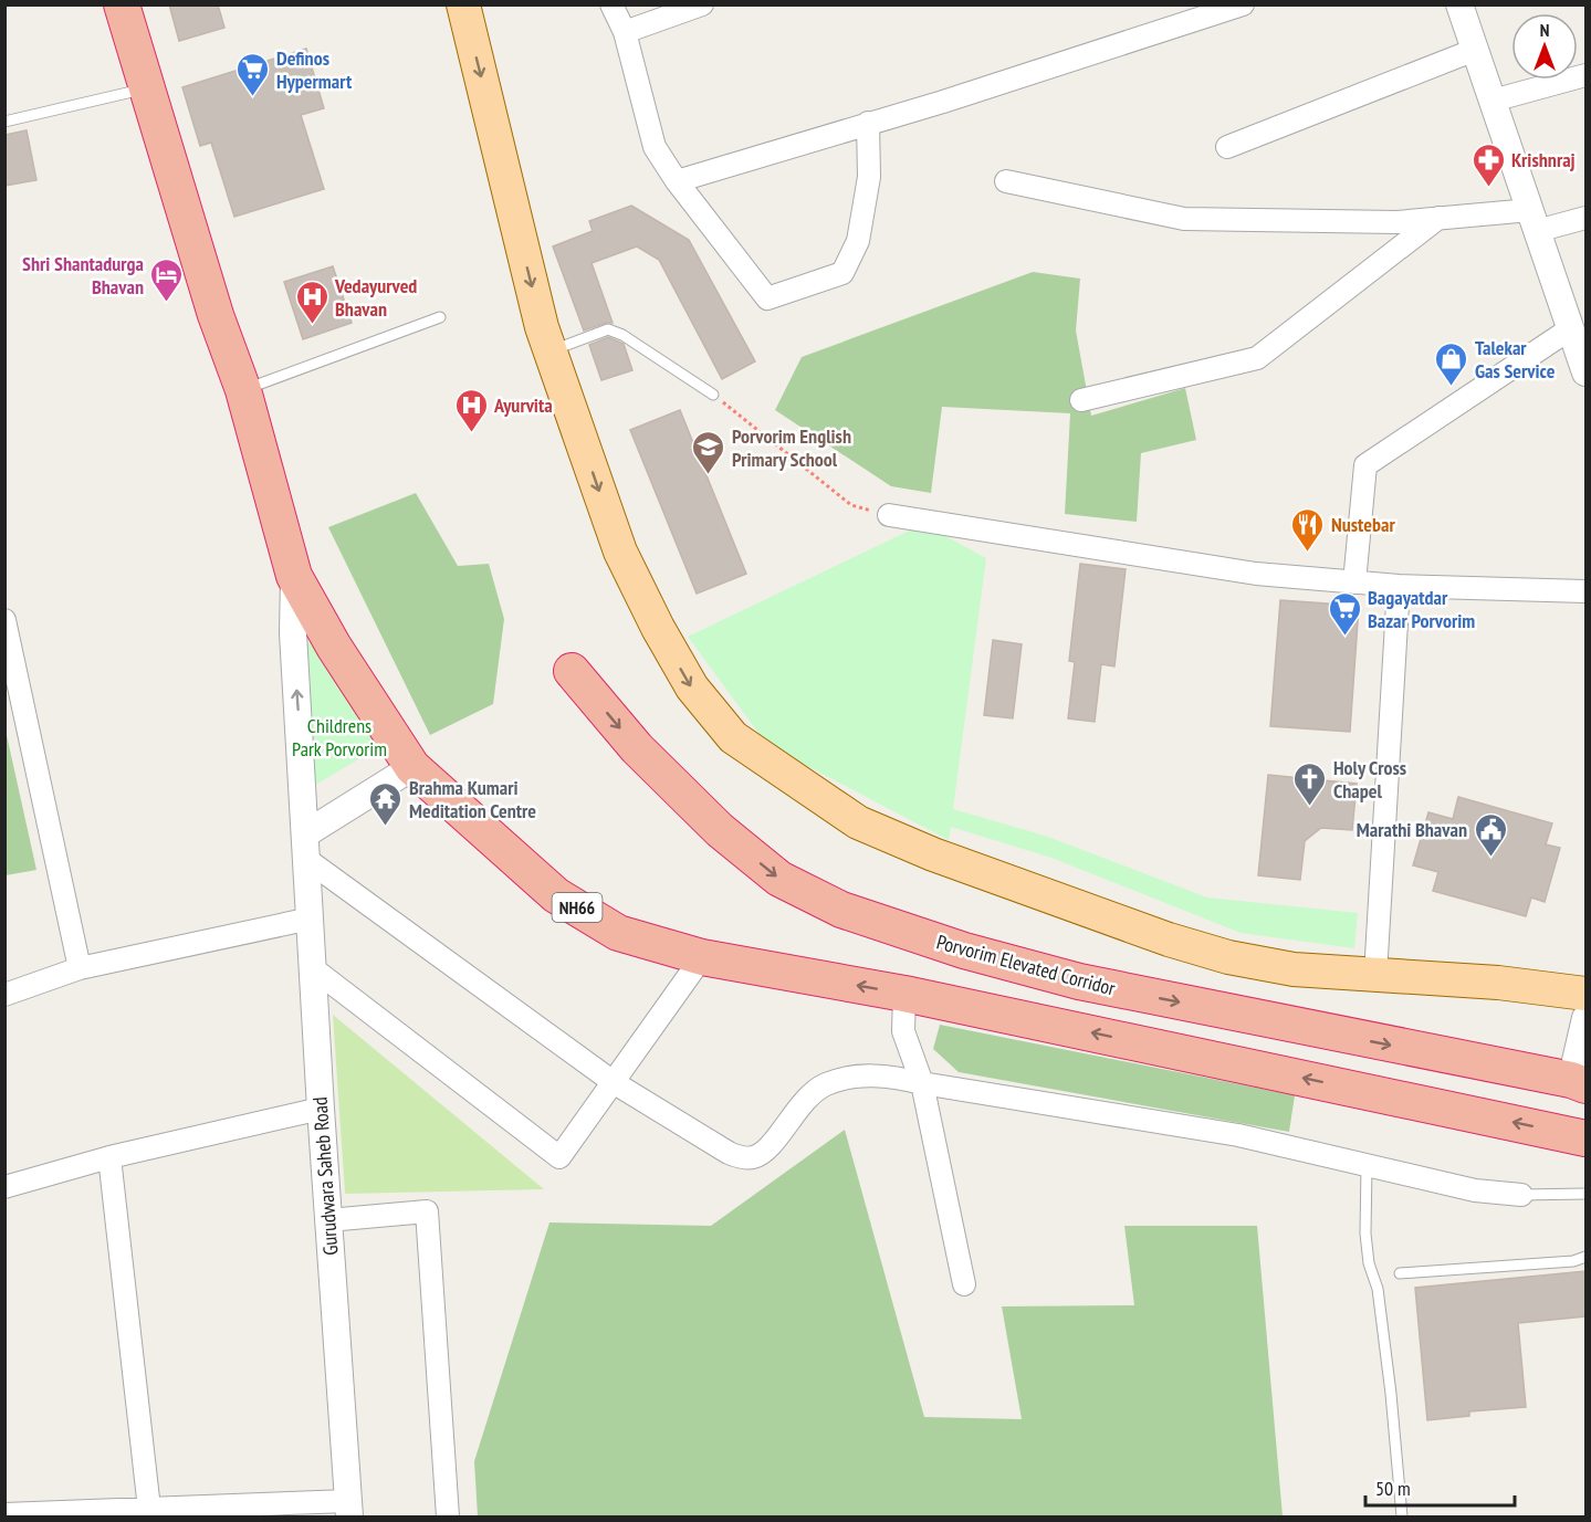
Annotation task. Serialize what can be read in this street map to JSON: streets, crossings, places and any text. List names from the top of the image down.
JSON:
{
  "streets": {
    "highway": ["NH66", "Porvorim Elevated Corridor"],
    "street": ["Gurudwara Saheb Road"]
  },
  "crossings": [
    ["NH66", "Gurudwara Saheb Road"]
  ],
  "parks": ["Childrens Park Porvorim"],
  "places": {
    "supermarket": ["Definos Hypermart", "Bagayatdar Bazar Porvorim"],
    "pharmacy": ["Krishnraj"],
    "hotel": ["Shri Shantadurga Bhavan"],
    "hospital": ["Vedayurved Bhavan", "Ayurvita"],
    "shop": ["Talekar Gas Service"],
    "school or university": ["Porvorim English Primary School"],
    "restaurant": ["Nustebar"],
    "church": ["Holy Cross Chapel"],
    "temple": ["Brahma Kumari Meditation Centre"],
    "public building": ["Marathi Bhavan"]
  },
  "scale_bar": "50 m",
  "north": "top"
}
